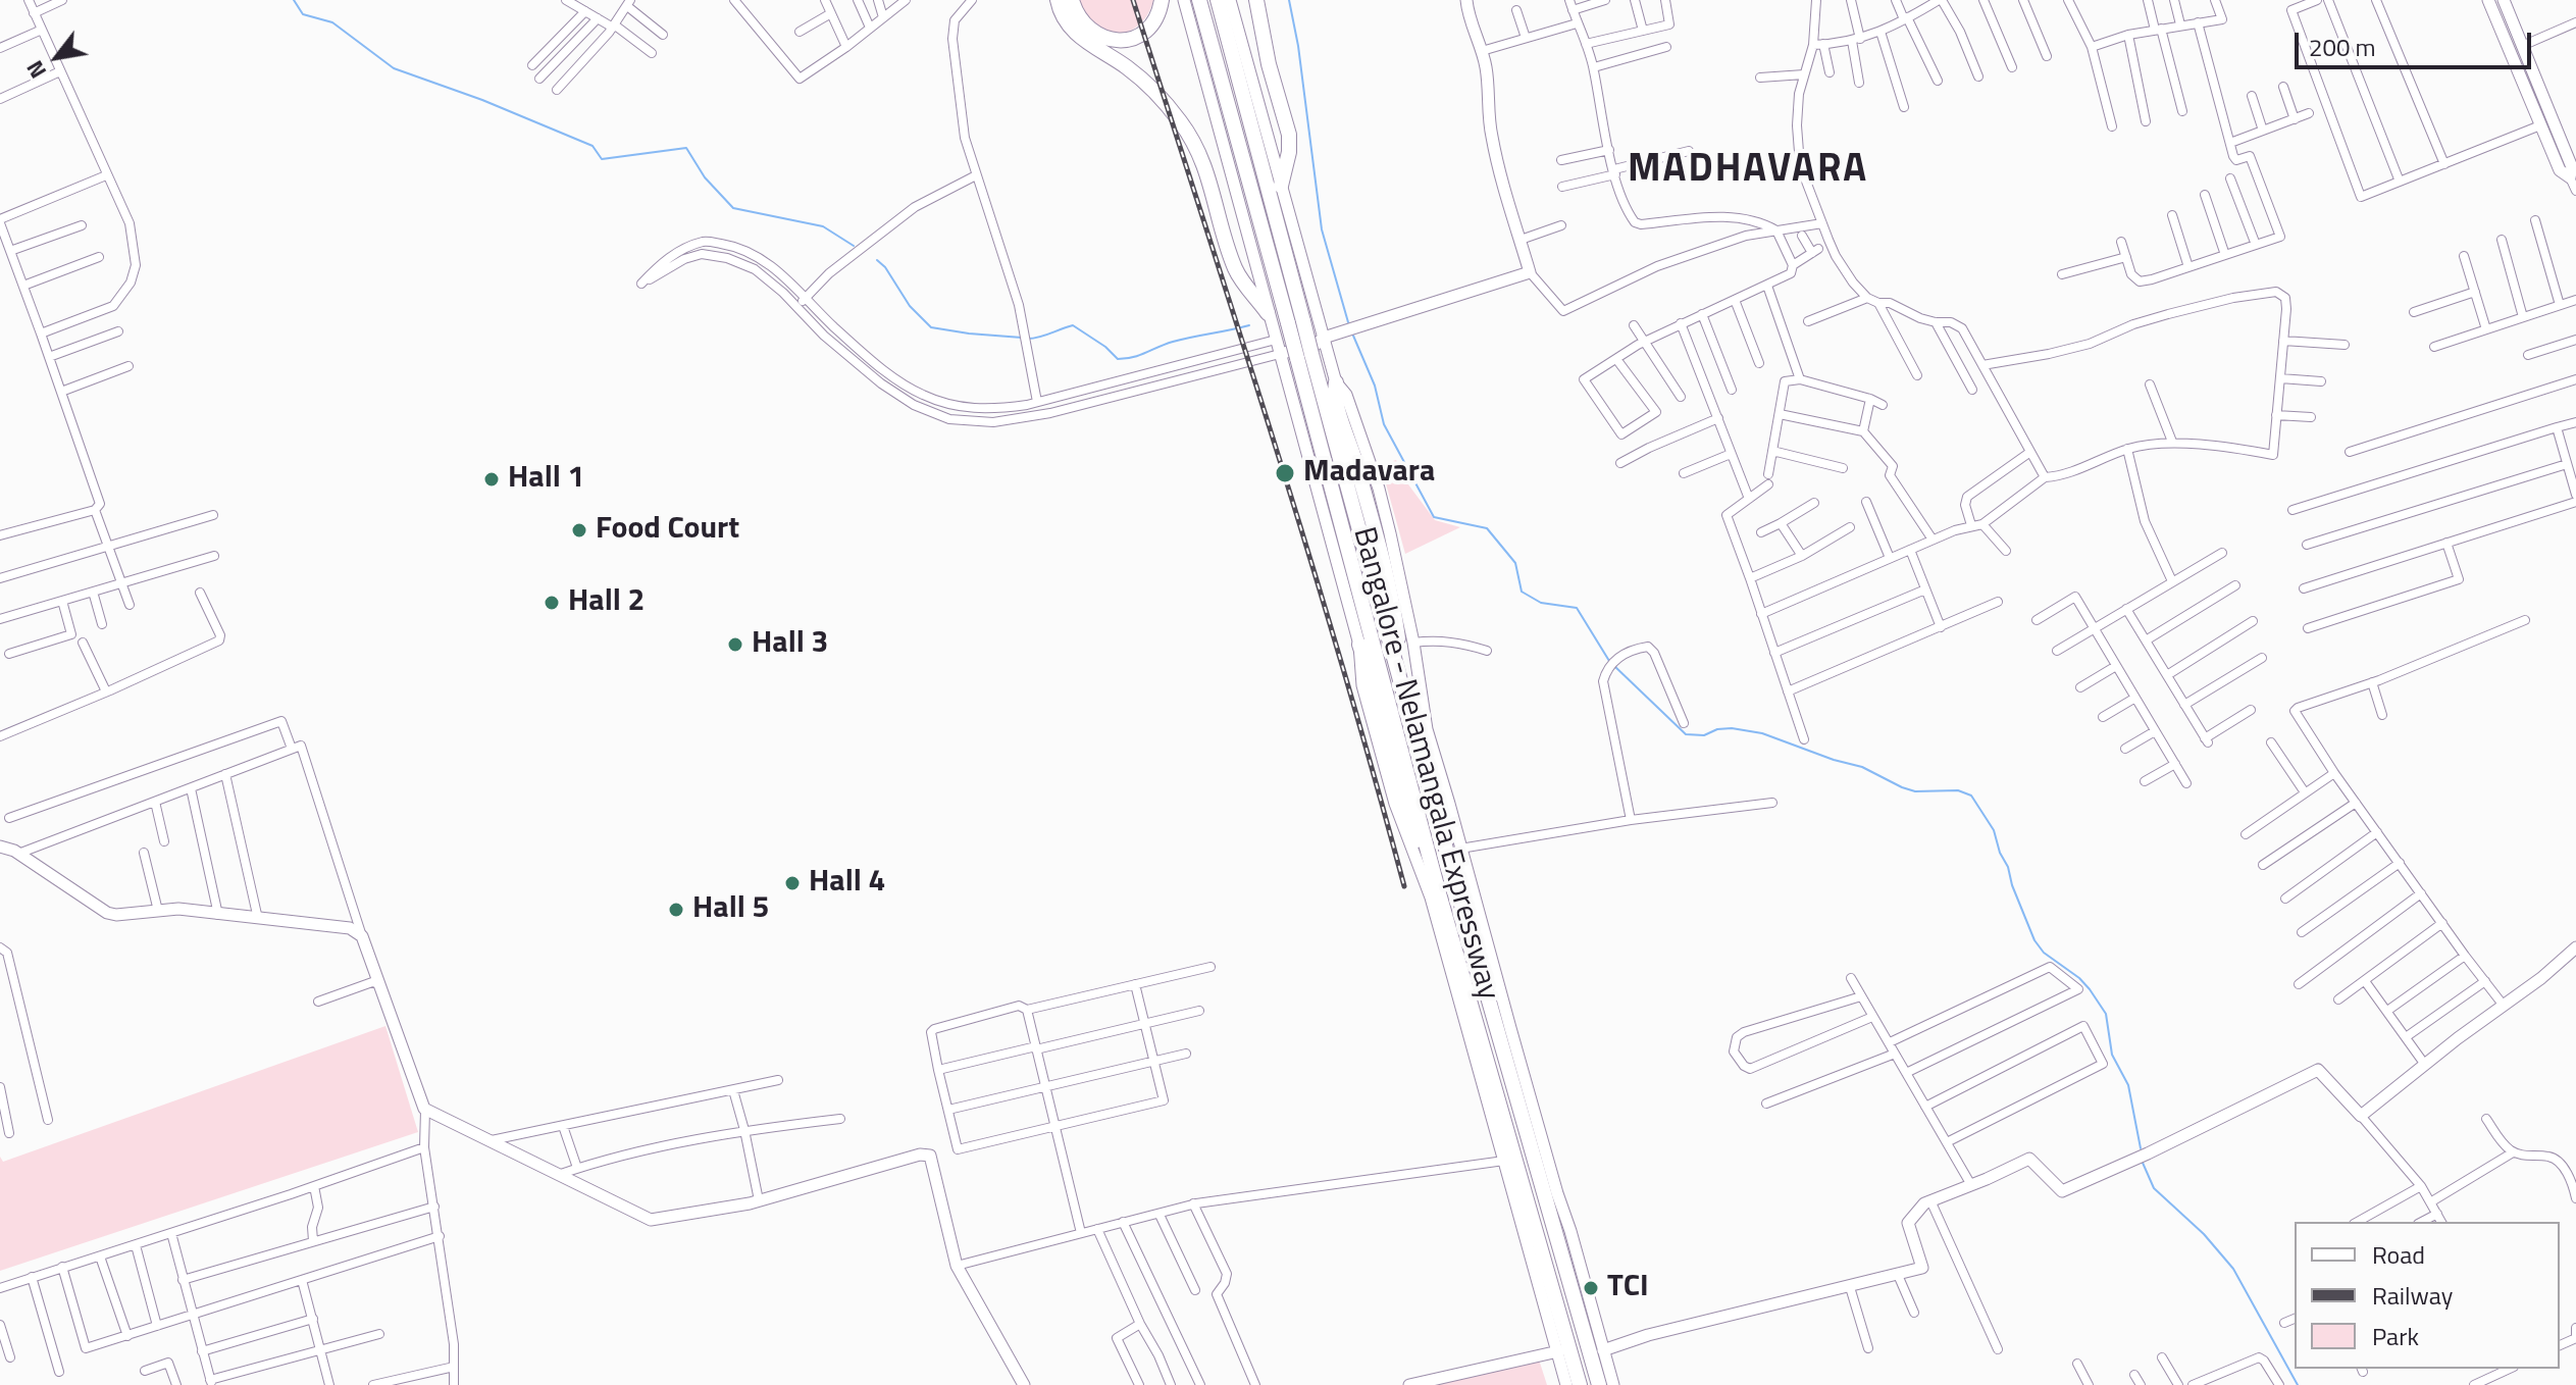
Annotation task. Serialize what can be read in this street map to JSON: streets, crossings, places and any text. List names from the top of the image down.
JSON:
{
  "streets": {
    "highway": ["Bangalore - Nelamangala Expressway"]
  },
  "districts": ["MADHAVARA"],
  "places": [
    "Madavara",
    "Hall 1",
    "Food Court",
    "Hall 2",
    "Hall 3",
    "Hall 4",
    "Hall 5",
    "TCI"
  ],
  "legend": ["Road", "Railway", "Park"],
  "scale_bar": "200 m",
  "north": "bottom left"
}
